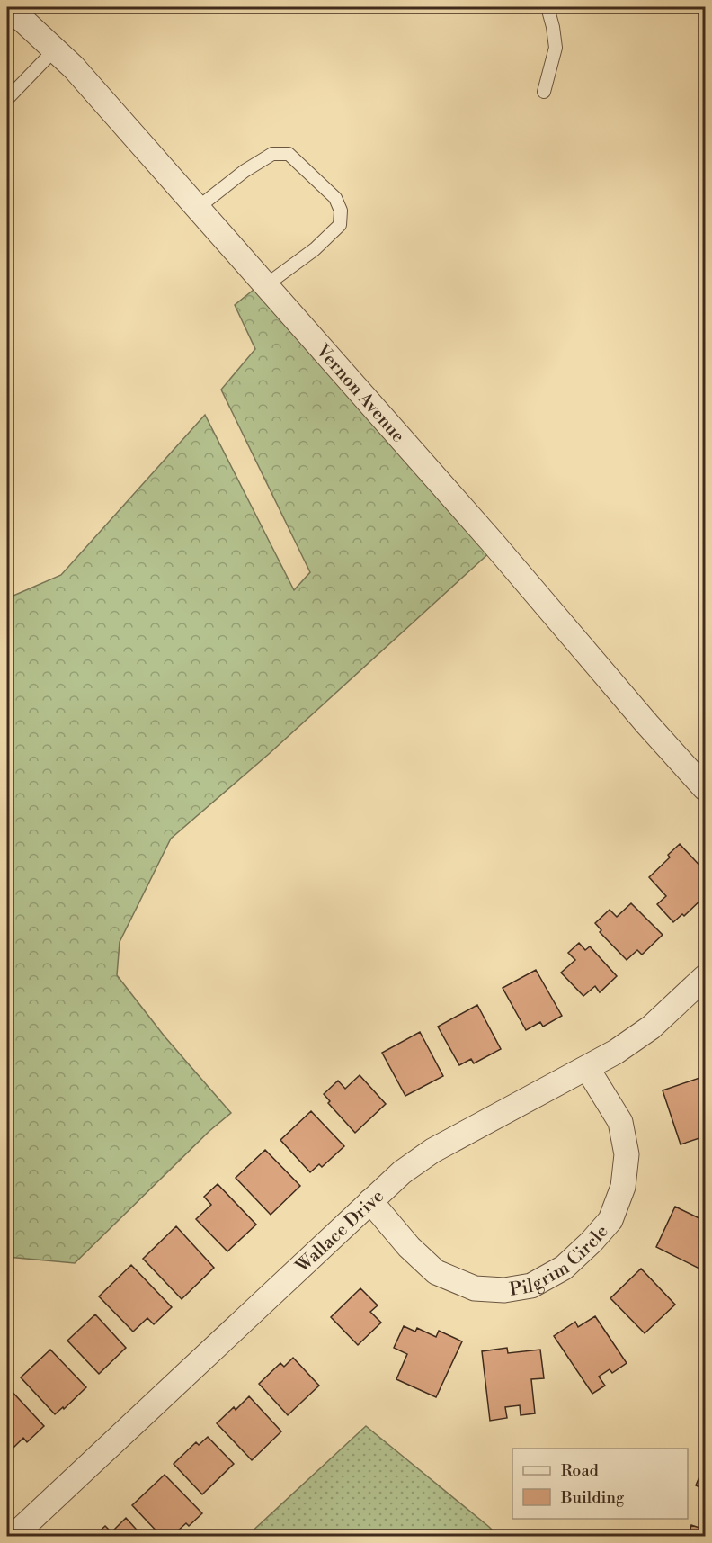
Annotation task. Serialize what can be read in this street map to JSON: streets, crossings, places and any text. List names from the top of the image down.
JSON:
{
  "streets": {
    "street": ["Vernon Avenue", "Wallace Drive", "Pilgrim Circle"]
  },
  "crossings": [
    ["Wallace Drive", "Pilgrim Circle"]
  ],
  "legend": ["Road", "Building"]
}
